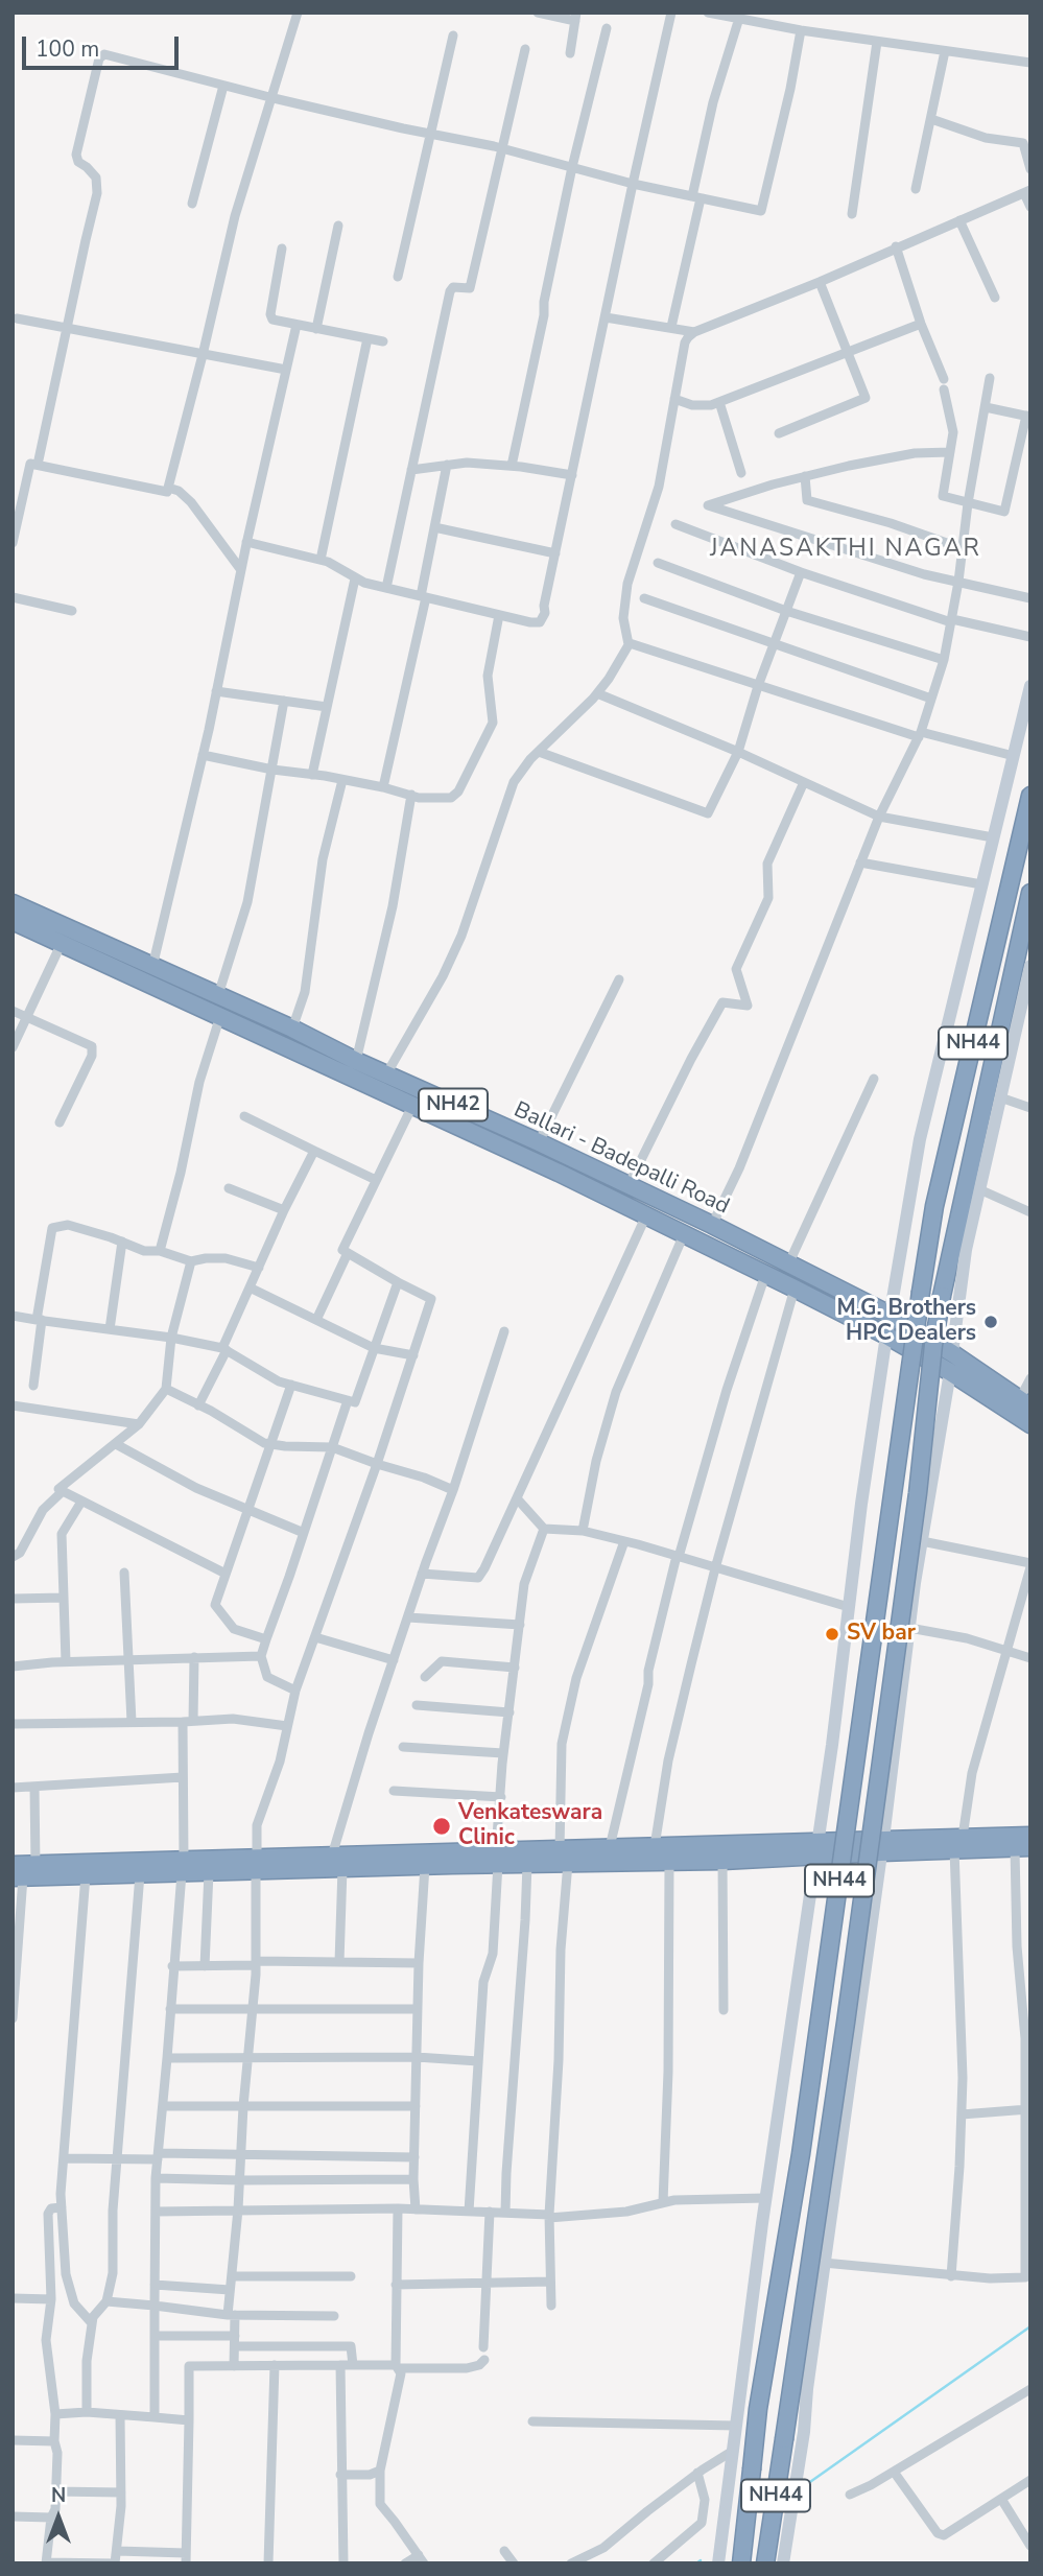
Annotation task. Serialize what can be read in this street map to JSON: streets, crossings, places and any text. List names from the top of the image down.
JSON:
{
  "streets": {
    "highway": ["NH44", "NH42", "Ballari - Badepalli Road"]
  },
  "crossings": [
    ["NH42", "Ballari - Badepalli Road"]
  ],
  "districts": ["JANASAKTHI NAGAR"],
  "places": ["M.G. Brothers HPC Dealers", "SV bar", "Venkateswara Clinic"],
  "scale_bar": "100 m",
  "north": "top"
}
